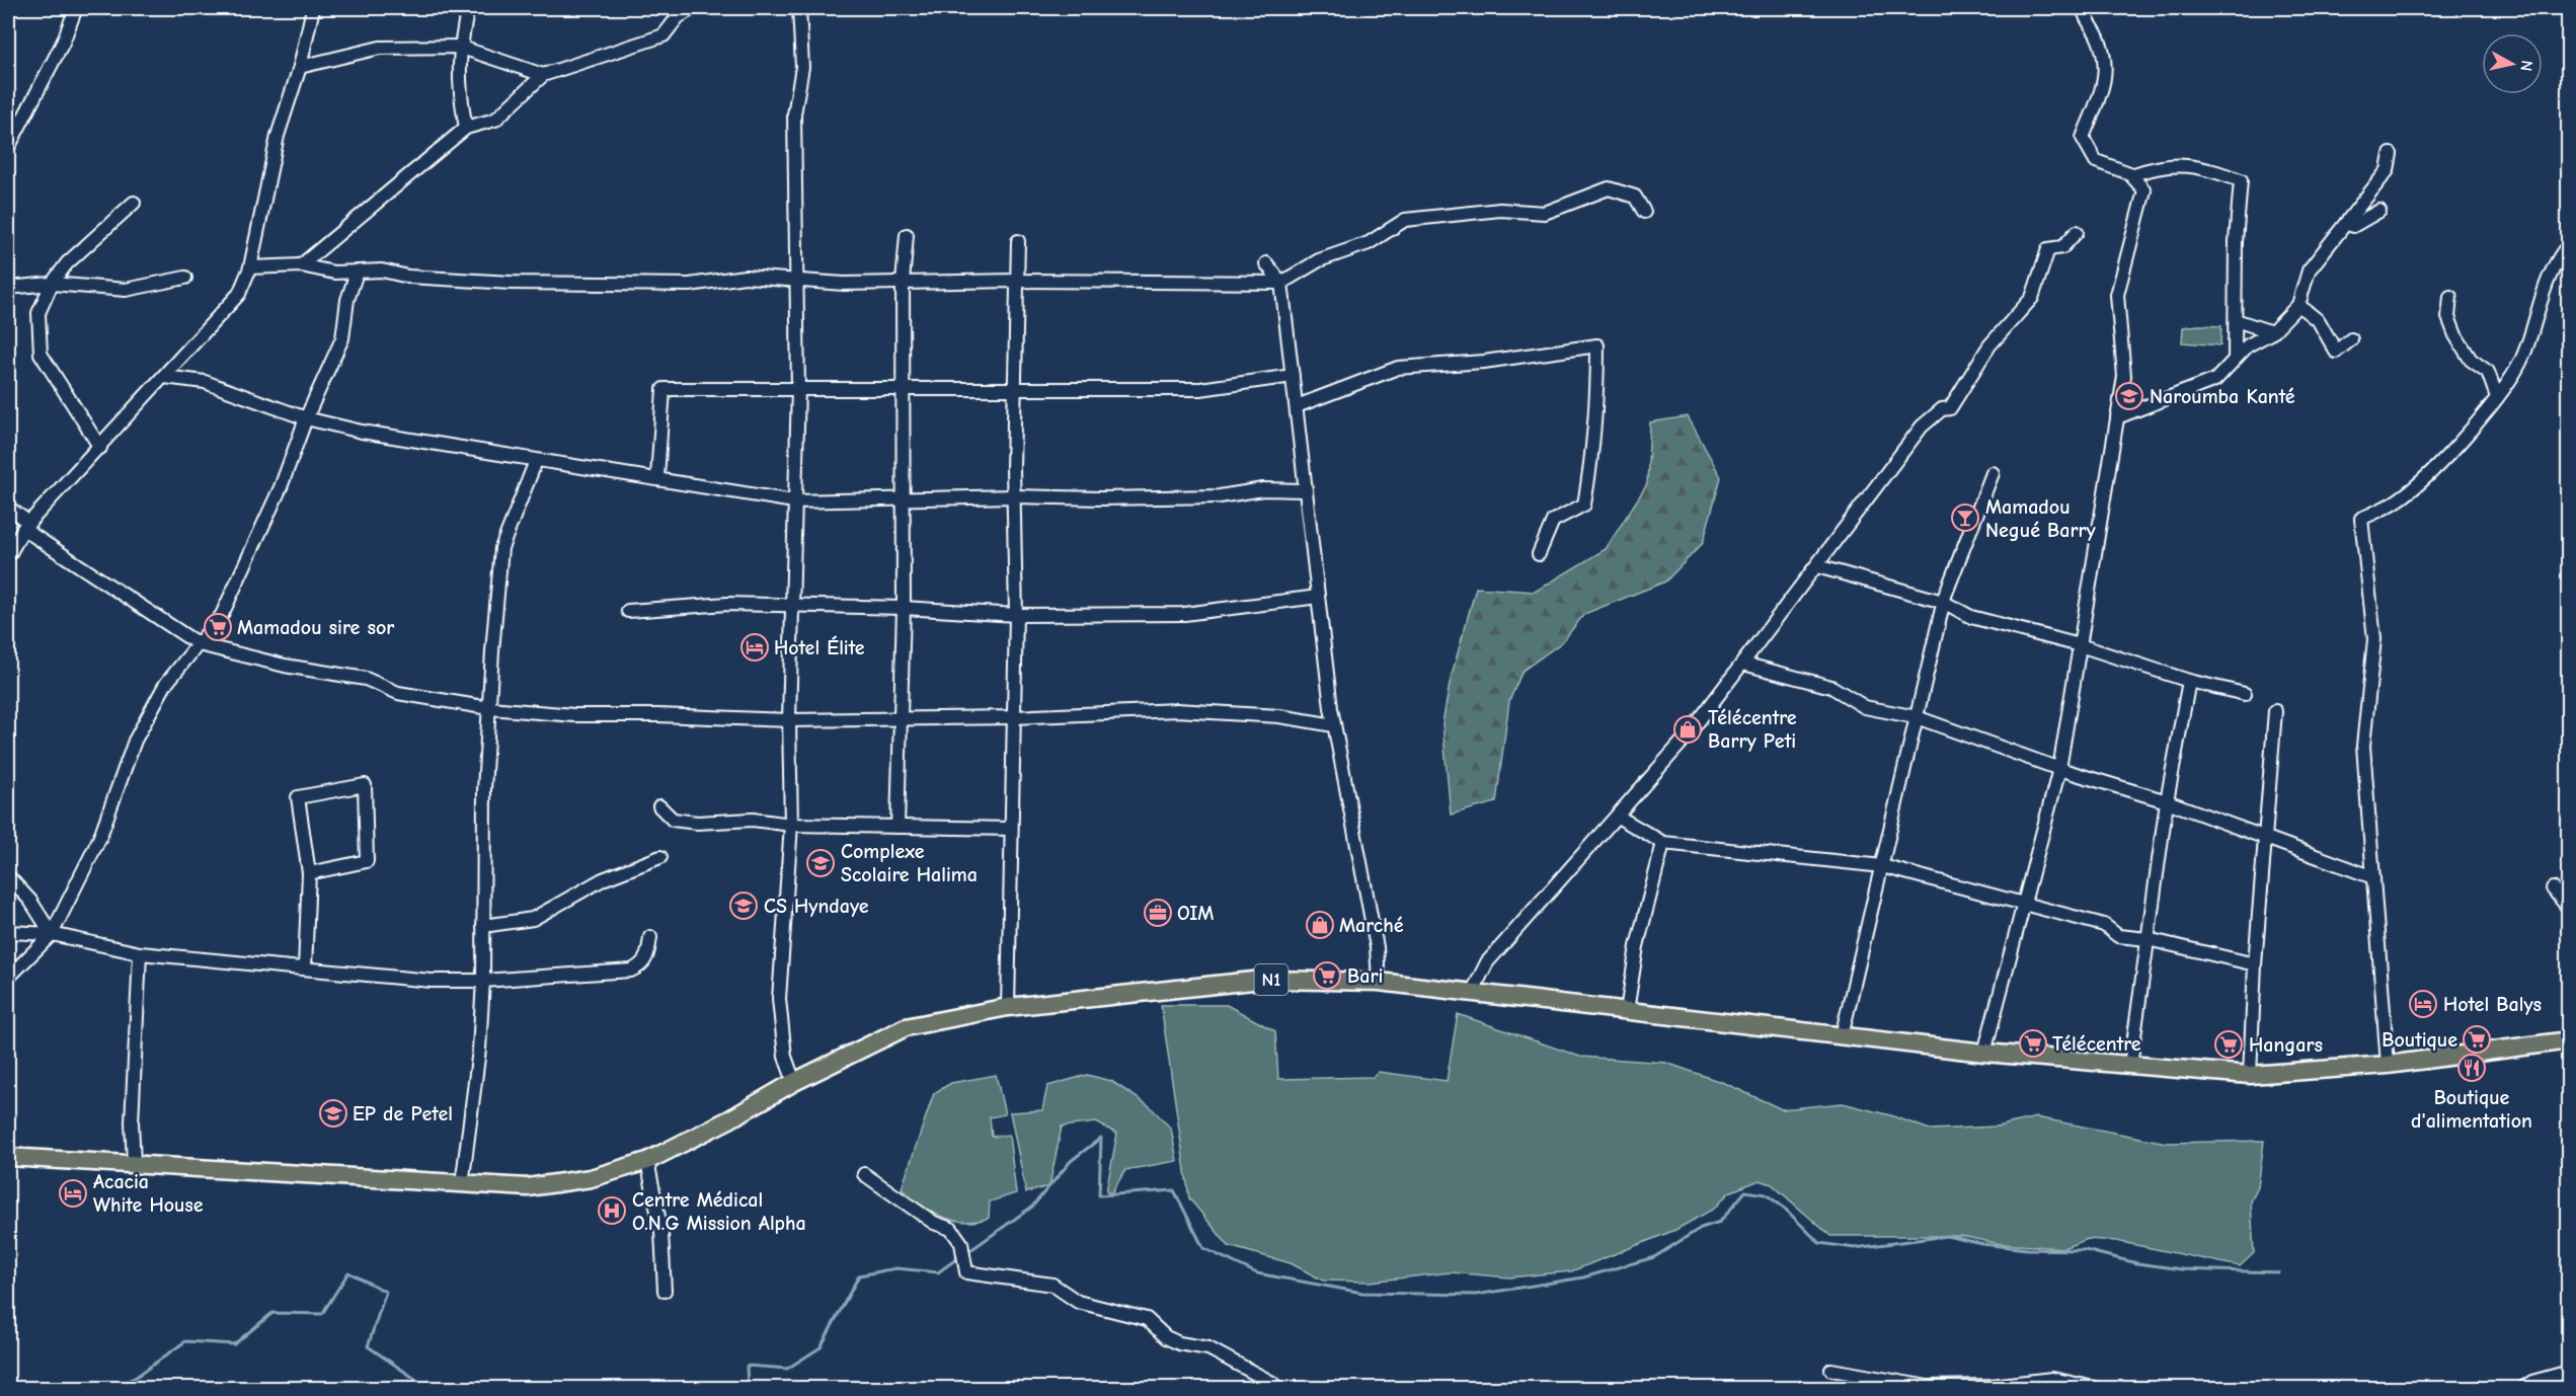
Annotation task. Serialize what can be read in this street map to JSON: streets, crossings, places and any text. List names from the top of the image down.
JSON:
{
  "streets": {
    "highway": ["N1"]
  },
  "places": {
    "school or university": [
      "Naroumba Kanté",
      "Complexe Scolaire Halima",
      "CS Hyndaye",
      "EP de Petel"
    ],
    "bar": ["Mamadou Negué Barry"],
    "supermarket": [
      "Mamadou sire sor",
      "Bari",
      "Boutique",
      "Télécentre",
      "Hangars"
    ],
    "hotel": ["Hotel Élite", "Hotel Balys", "Acacia White House"],
    "shop": ["Télécentre Barry Peti", "Marché"],
    "office": ["OIM"],
    "restaurant": ["Boutique d'alimentation"],
    "hospital": ["Centre Médical O.N.G Mission Alpha"]
  },
  "north": "right"
}
